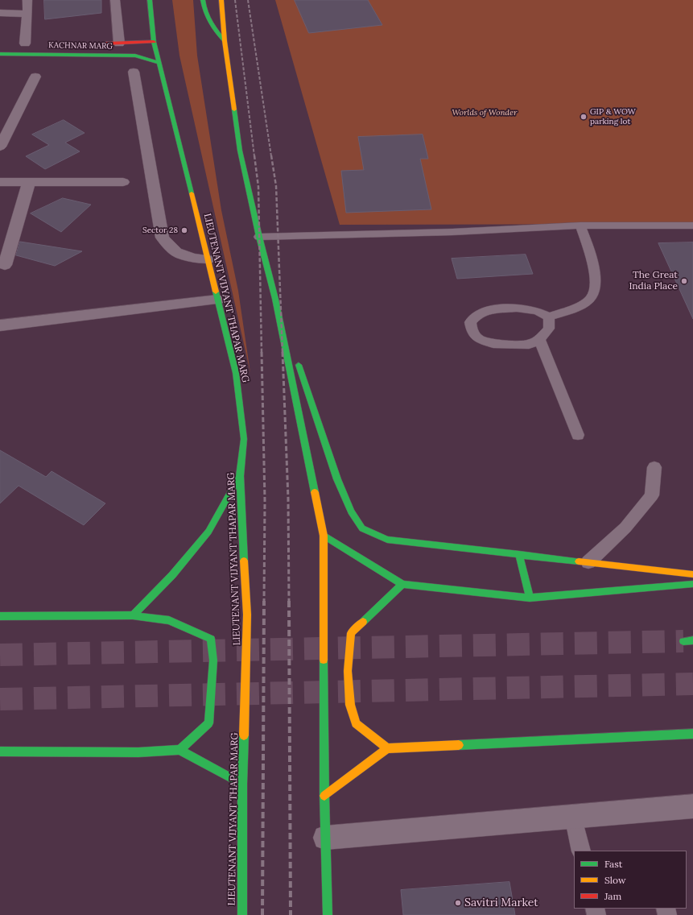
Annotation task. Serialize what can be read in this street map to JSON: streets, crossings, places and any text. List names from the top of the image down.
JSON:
{
  "streets": {
    "main road": ["KACHNAR MARG", "LIEUTENANT VIJYANT THAPAR MARG"]
  },
  "crossings": [
    ["KACHNAR MARG", "LIEUTENANT VIJYANT THAPAR MARG"]
  ],
  "parks": ["Worlds of Wonder"],
  "places": [
    "GIP & WOW parking lot",
    "Sector 28",
    "The Great India Place",
    "Savitri Market"
  ],
  "legend": ["Fast", "Slow", "Jam"]
}
